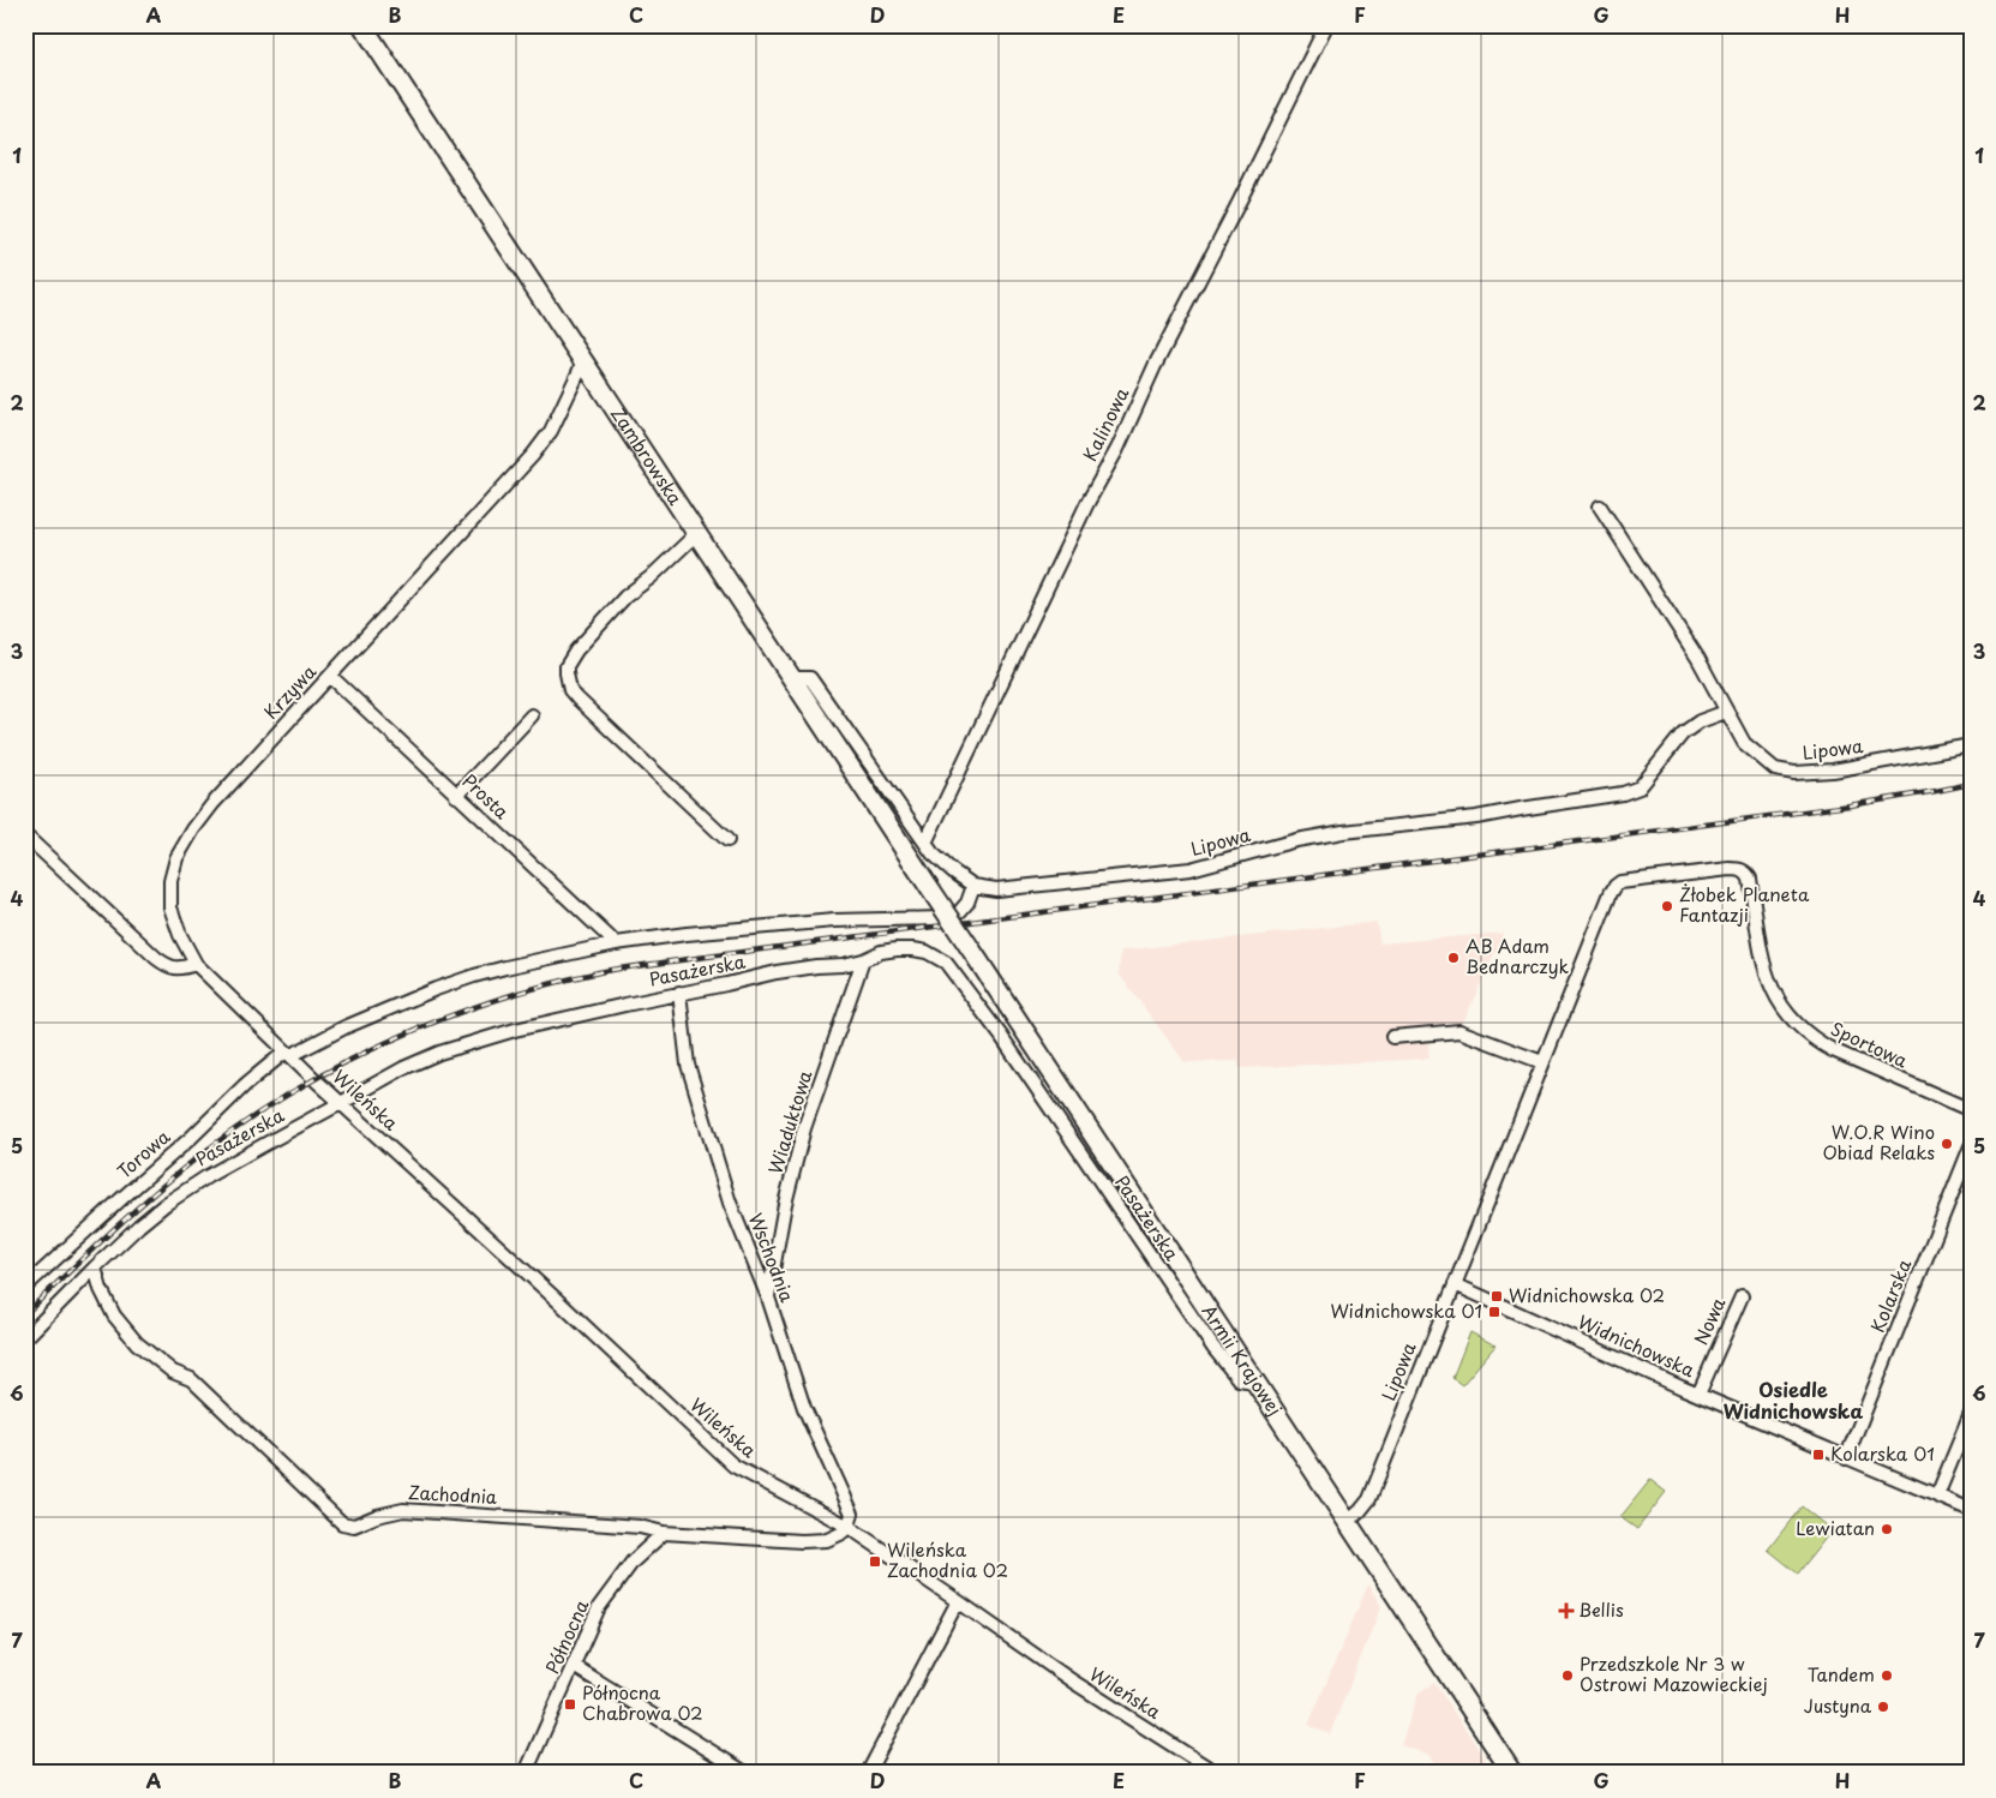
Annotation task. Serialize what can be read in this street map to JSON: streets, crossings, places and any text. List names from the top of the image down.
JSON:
{
  "streets": {
    "main road": ["Zambrowska", "Armii Krajowej"],
    "street": [
      "Kalinowa",
      "Krzywa",
      "Lipowa",
      "Prosta",
      "Pasażerska",
      "Sportowa",
      "Wileńska",
      "Wiaduktowa",
      "Torowa",
      "Wschodnia",
      "Kolarska",
      "Nowa",
      "Widnichowska",
      "Zachodnia",
      "Północna"
    ]
  },
  "crossings": [
    ["Zambrowska", "Krzywa"],
    ["Zambrowska", "Armii Krajowej"],
    ["Krzywa", "Prosta"],
    ["Krzywa", "Wileńska"],
    ["Krzywa", "Torowa"],
    ["Lipowa", "Sportowa"],
    ["Lipowa", "Torowa"],
    ["Lipowa", "Widnichowska"],
    ["Lipowa", "Armii Krajowej"],
    ["Prosta", "Torowa"],
    ["Pasażerska", "Wileńska"],
    ["Pasażerska", "Wiaduktowa"],
    ["Pasażerska", "Wschodnia"],
    ["Pasażerska", "Armii Krajowej"],
    ["Pasażerska", "Zachodnia"],
    ["Wileńska", "Torowa"],
    ["Wileńska", "Wschodnia"],
    ["Wileńska", "Zachodnia"],
    ["Wiaduktowa", "Wschodnia"],
    ["Wschodnia", "Zachodnia"],
    ["Kolarska", "Widnichowska"],
    ["Nowa", "Widnichowska"],
    ["Zachodnia", "Północna"]
  ],
  "districts": ["Osiedle Widnichowska"],
  "places": {
    "other": [
      "Żłobek Planeta Fantazji",
      "AB Adam Bednarczyk",
      "W.O.R Wino Obiad Relaks",
      "Lewiatan",
      "Przedszkole Nr 3 w Ostrowi Mazowieckiej",
      "Tandem",
      "Justyna"
    ],
    "transit": [
      "Widnichowska 02",
      "Widnichowska 01",
      "Kolarska 01",
      "Wileńska Zachodnia 02",
      "Północna Chabrowa 02"
    ],
    "health": ["Bellis"]
  },
  "grid": {
    "columns": [
      "A",
      "B",
      "C",
      "D",
      "E",
      "F",
      "G",
      "H"
    ],
    "rows": [
      "1",
      "2",
      "3",
      "4",
      "5",
      "6",
      "7"
    ]
  }
}
